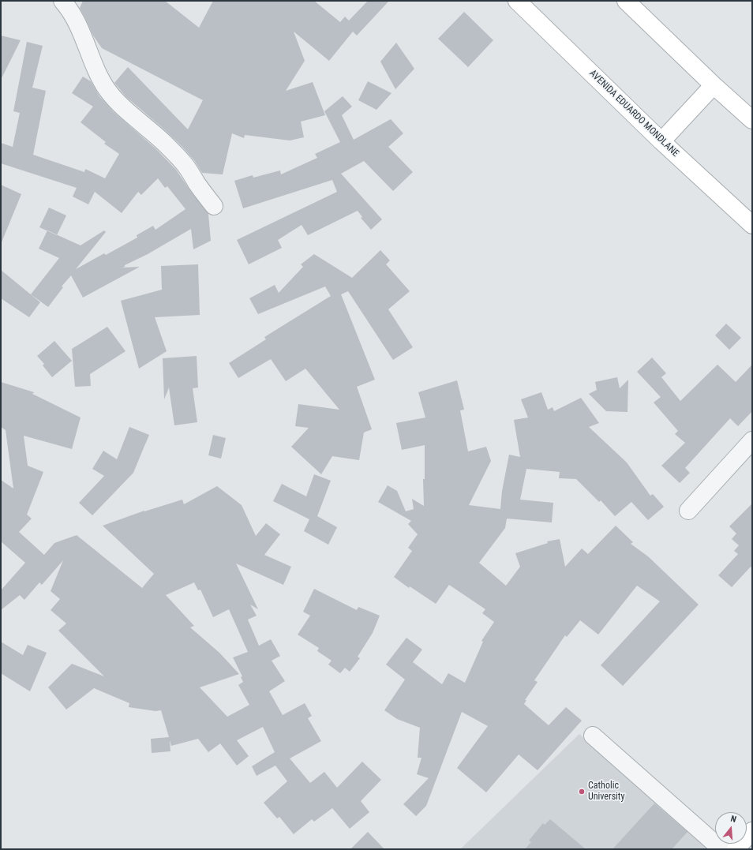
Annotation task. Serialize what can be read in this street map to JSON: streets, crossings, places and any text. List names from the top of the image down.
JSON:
{
  "streets": {
    "main road": ["AVENIDA EDUARDO MONDLANE"]
  },
  "places": ["Catholic University"],
  "north": "top"
}
